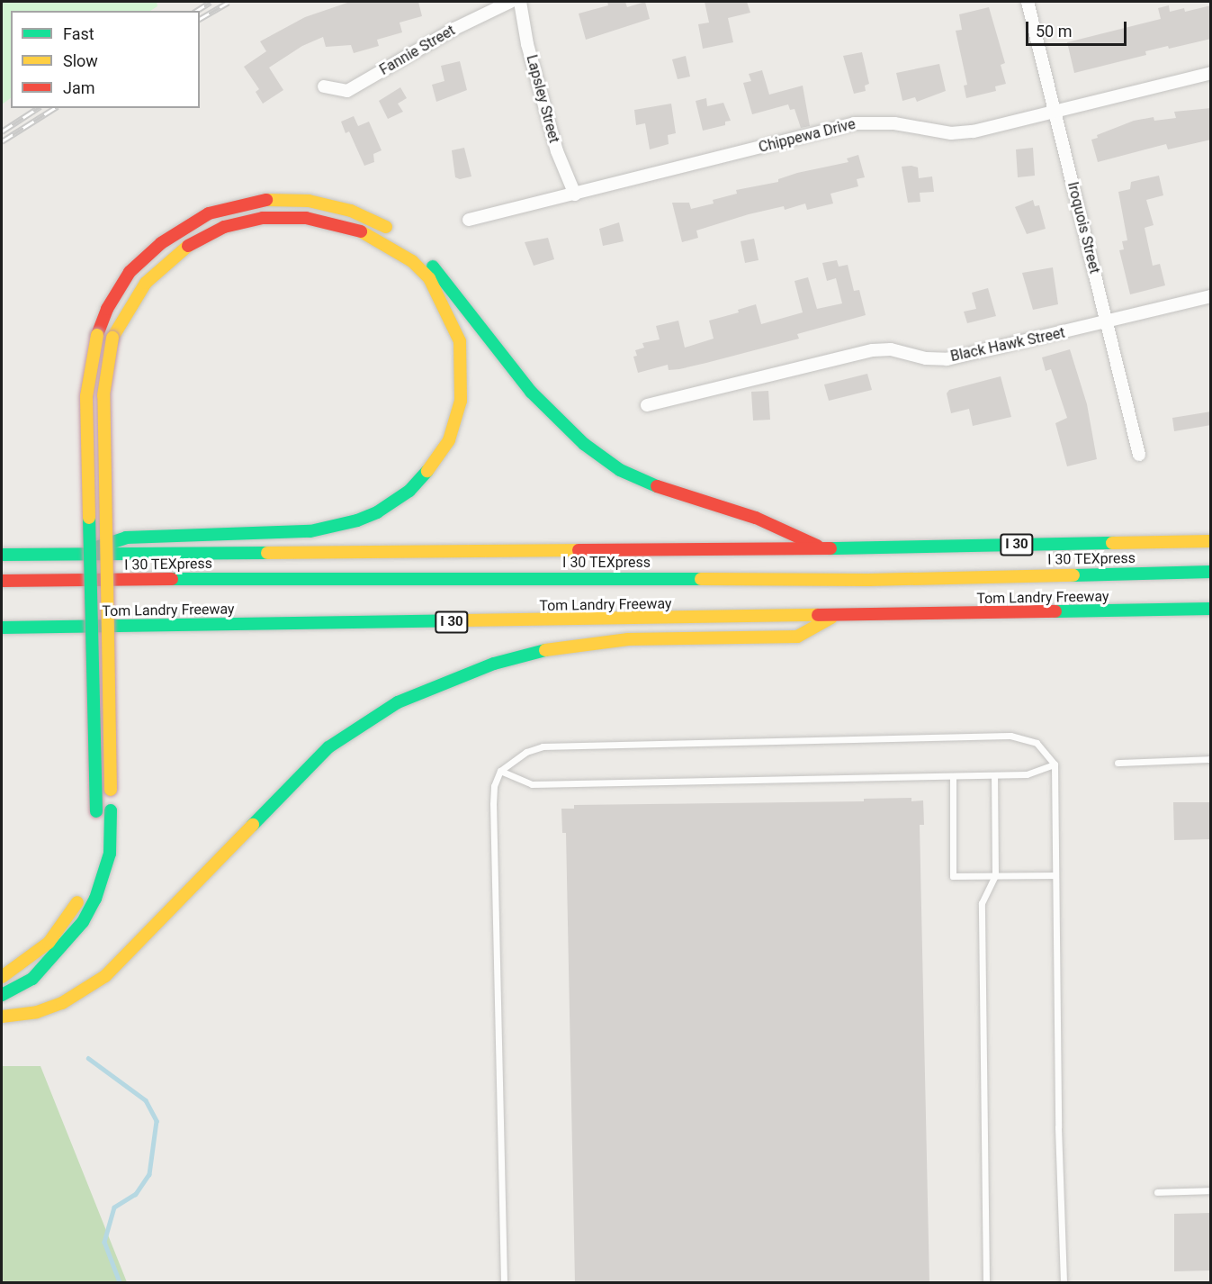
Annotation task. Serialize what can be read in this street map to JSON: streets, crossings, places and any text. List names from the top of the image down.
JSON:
{
  "streets": {
    "highway": ["I 30", "I 30 TEXpress", "Tom Landry Freeway"],
    "street": [
      "Fannie Street",
      "Lapsley Street",
      "Chippewa Drive",
      "Iroquois Street",
      "Black Hawk Street"
    ]
  },
  "crossings": [
    ["Lapsley Street", "Chippewa Drive"],
    ["Chippewa Drive", "Iroquois Street"],
    ["Iroquois Street", "Black Hawk Street"]
  ],
  "legend": ["Fast", "Slow", "Jam"],
  "scale_bar": "50 m"
}
